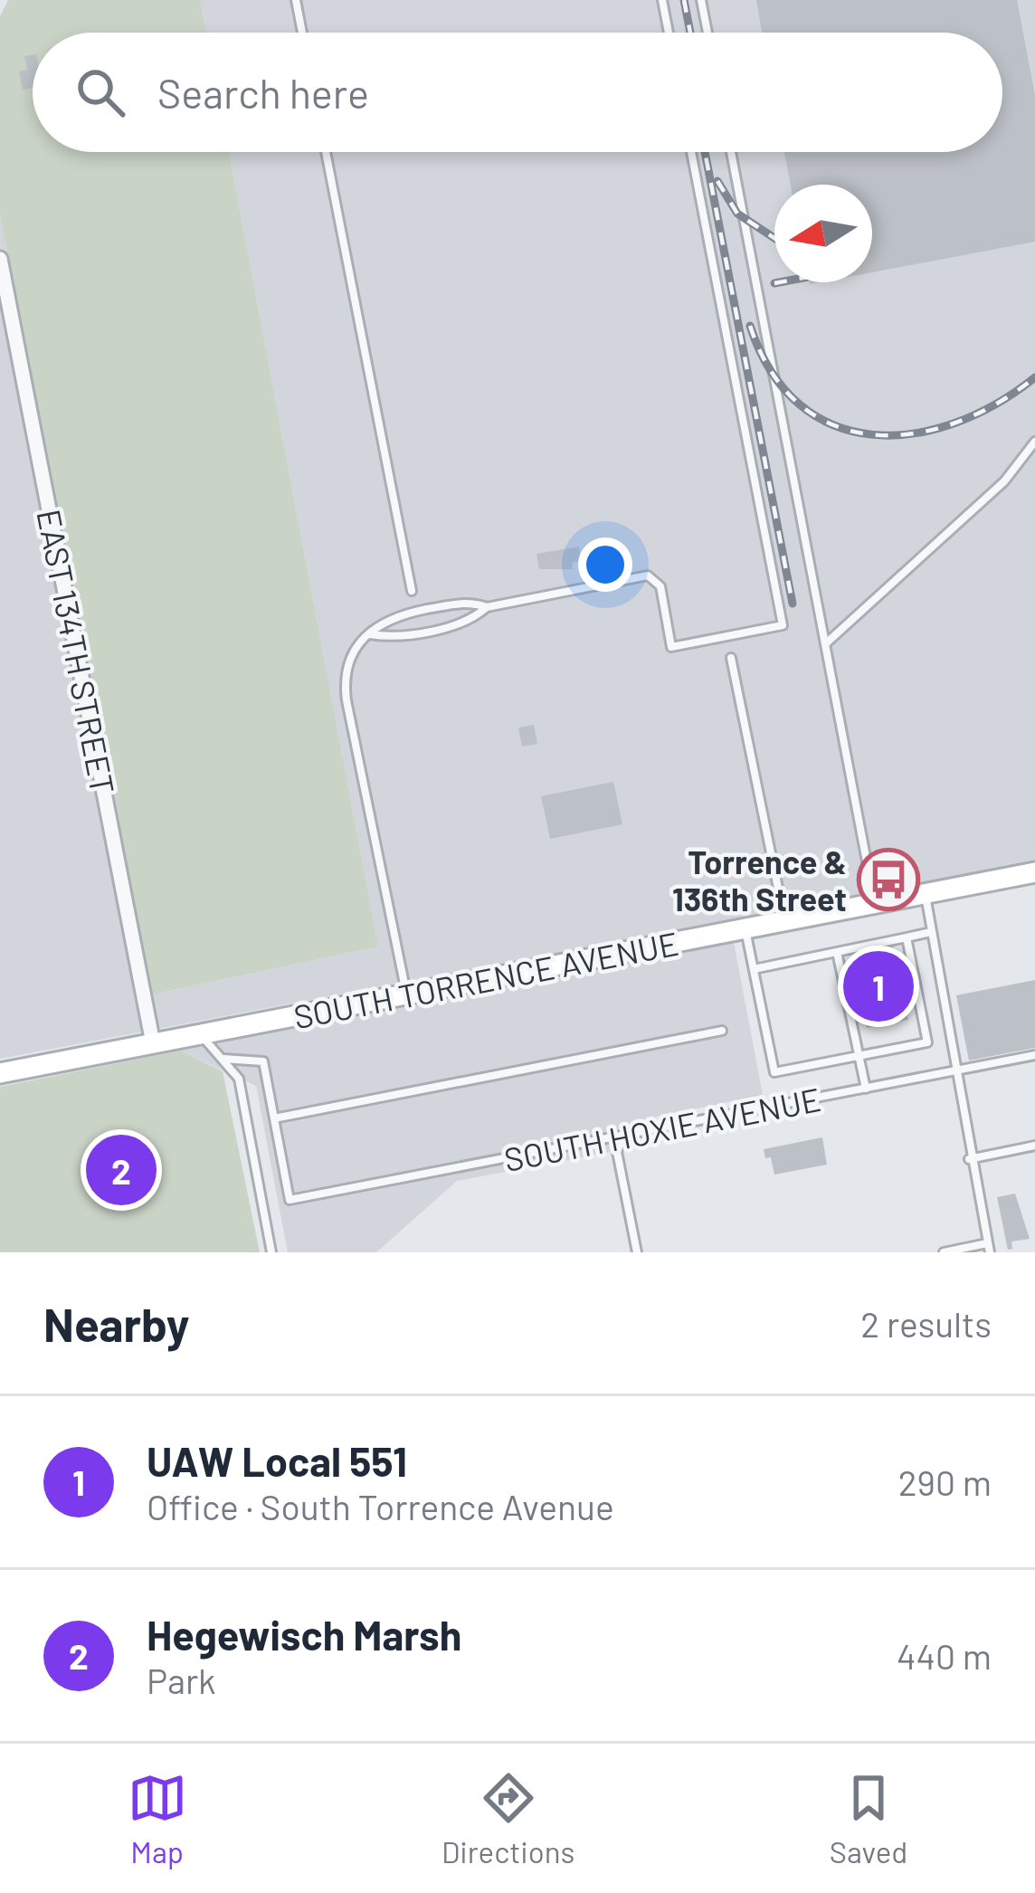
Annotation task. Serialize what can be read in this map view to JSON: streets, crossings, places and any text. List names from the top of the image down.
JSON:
{
  "streets": {
    "main road": ["SOUTH TORRENCE AVENUE"],
    "street": ["EAST 134TH STREET"],
    "lane": ["SOUTH HOXIE AVENUE"]
  },
  "crossings": [
    ["EAST 134TH STREET", "SOUTH TORRENCE AVENUE"]
  ],
  "places": {
    "bus stop": ["Torrence & 136th Street"]
  },
  "north": "left",
  "page": {
    "search": "Search here",
    "pins": ["1", "2"],
    "heading": ["Nearby", "2 results"],
    "list": [
      {
        "mark": "1",
        "name": "UAW Local 551",
        "note": "Office · South Torrence Avenue",
        "value": "290 m"
      },
      {
        "mark": "2",
        "name": "Hegewisch Marsh",
        "note": "Park",
        "value": "440 m"
      }
    ],
    "nav": ["Map", "Directions", "Saved"]
  }
}
